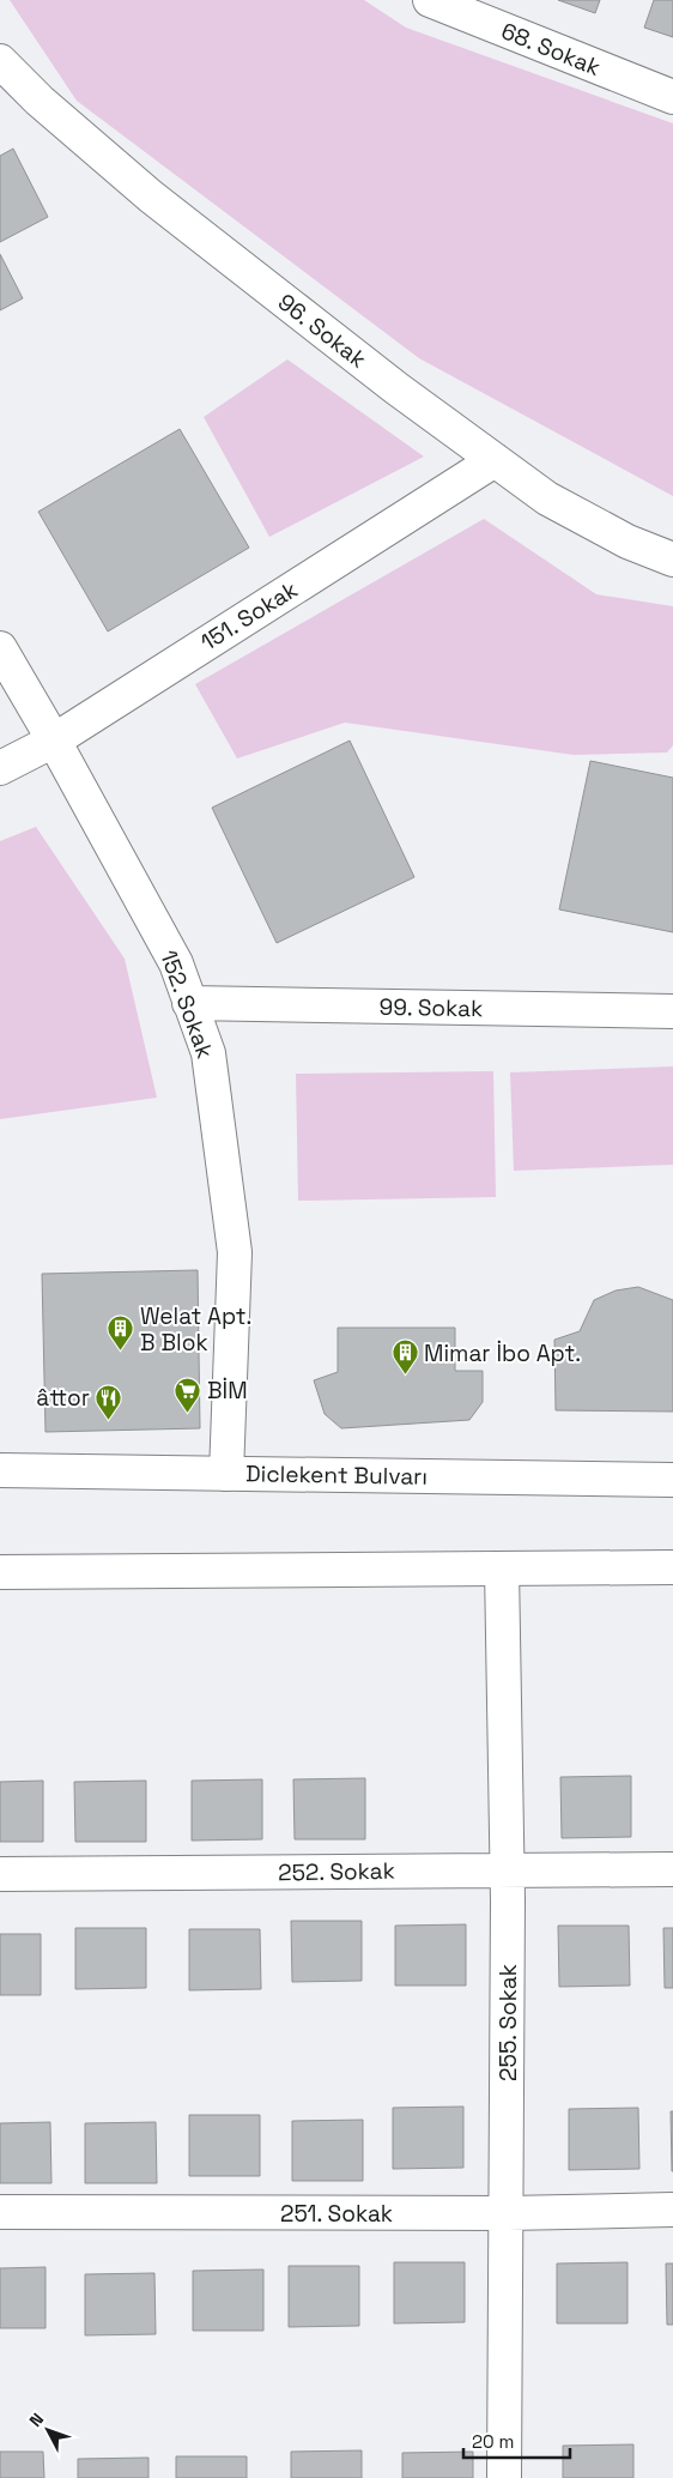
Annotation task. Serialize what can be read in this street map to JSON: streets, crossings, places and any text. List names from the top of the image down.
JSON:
{
  "streets": {
    "street": [
      "68. Sokak",
      "96. Sokak",
      "151. Sokak",
      "152. Sokak",
      "99. Sokak",
      "Diclekent Bulvarı",
      "252. Sokak",
      "255. Sokak",
      "251. Sokak"
    ]
  },
  "crossings": [
    ["96. Sokak", "151. Sokak"],
    ["151. Sokak", "152. Sokak"],
    ["152. Sokak", "99. Sokak"],
    ["152. Sokak", "Diclekent Bulvarı"],
    ["252. Sokak", "255. Sokak"],
    ["255. Sokak", "251. Sokak"]
  ],
  "places": {
    "building": ["Welat Apt. B Blok", "Mimar İbo Apt."],
    "supermarket": ["BİM"],
    "restaurant": ["âttor"]
  },
  "scale_bar": "20 m",
  "north": "top left"
}
